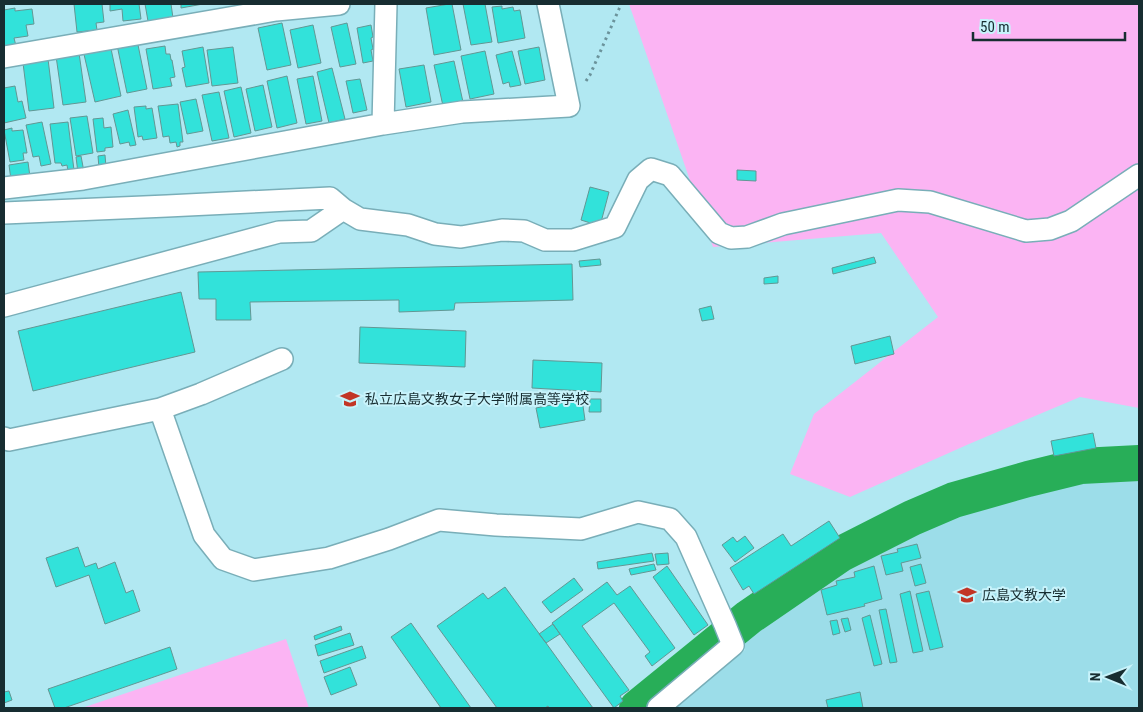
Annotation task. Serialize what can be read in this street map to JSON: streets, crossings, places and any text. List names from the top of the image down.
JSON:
{
  "places": {
    "school or university": ["私立広島文教女子大学附属高等学校", "広島文教大学"]
  },
  "scale_bar": "50 m",
  "north": "left"
}
